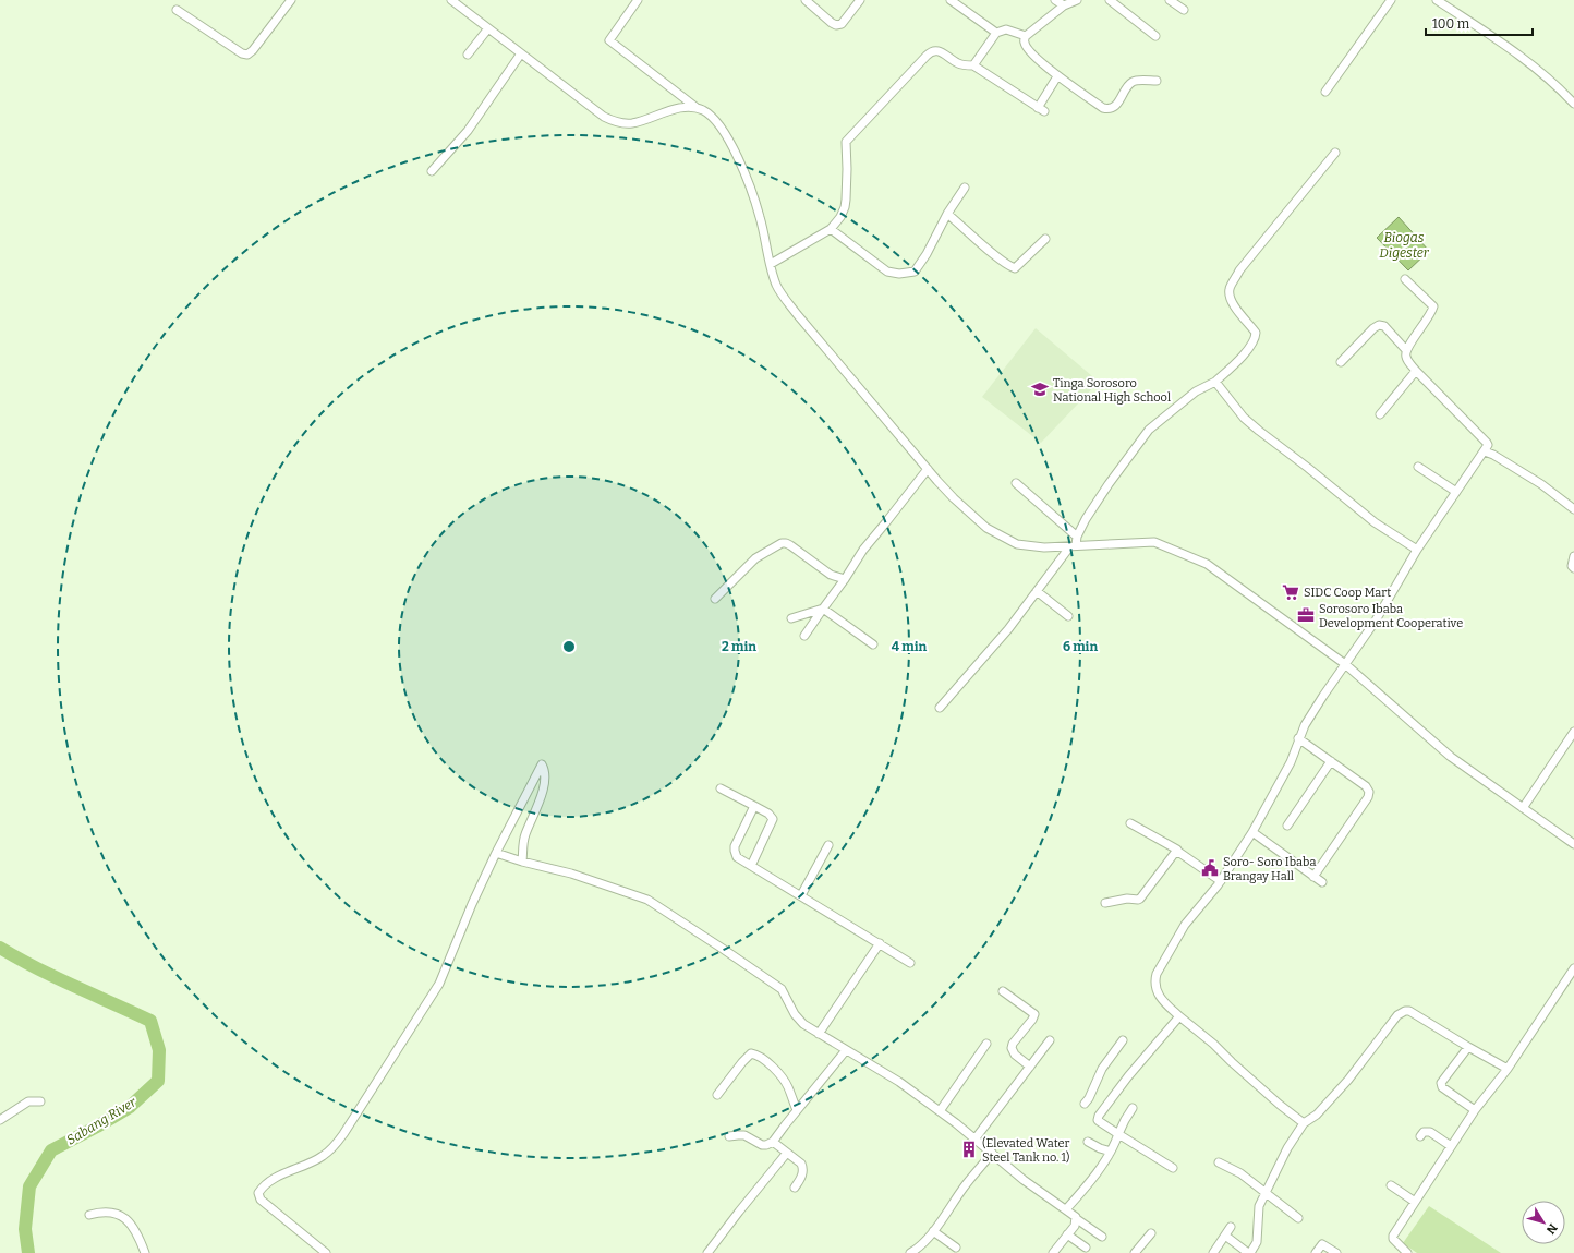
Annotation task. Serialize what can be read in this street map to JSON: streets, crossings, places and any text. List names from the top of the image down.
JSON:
{
  "water": ["Biogas Digester", "Sabang River"],
  "places": {
    "school or university": ["Tinga Sorosoro National High School"],
    "supermarket": ["SIDC Coop Mart"],
    "office": ["Sorosoro Ibaba Development Cooperative"],
    "public building": ["Soro- Soro Ibaba Brangay Hall"],
    "building": ["(Elevated Water Steel Tank no. 1)"]
  },
  "scale_bar": "100 m",
  "north": "bottom right",
  "rings": ["2 min", "4 min", "6 min"]
}
